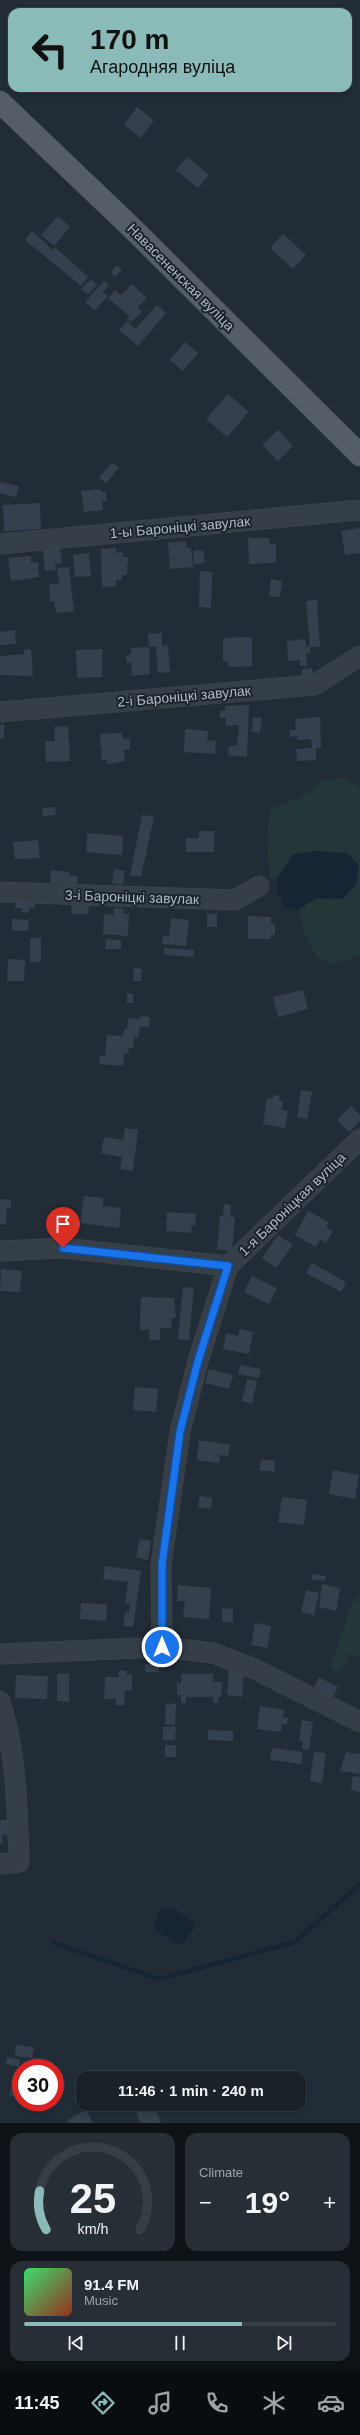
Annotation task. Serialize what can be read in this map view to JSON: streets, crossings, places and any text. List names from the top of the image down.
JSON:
{
  "streets": {
    "main road": ["Навасененская вуліца"],
    "street": [
      "1-ы Бароніцкі завулак",
      "2-і Бароніцкі завулак",
      "3-і Бароніцкі завулак",
      "1-я Бароніцкая вуліца"
    ]
  },
  "page": {
    "turn": ["170 m", "Агародняя вуліца"],
    "limit": "30",
    "trip": "11:46 · 1 min · 240 m",
    "tile": "Climate",
    "heat": ["−", "19°", "+"],
    "song": ["91.4 FM", "Music"],
    "tabs": "11:45",
    "gauge": ["25", "km/h"]
  }
}
